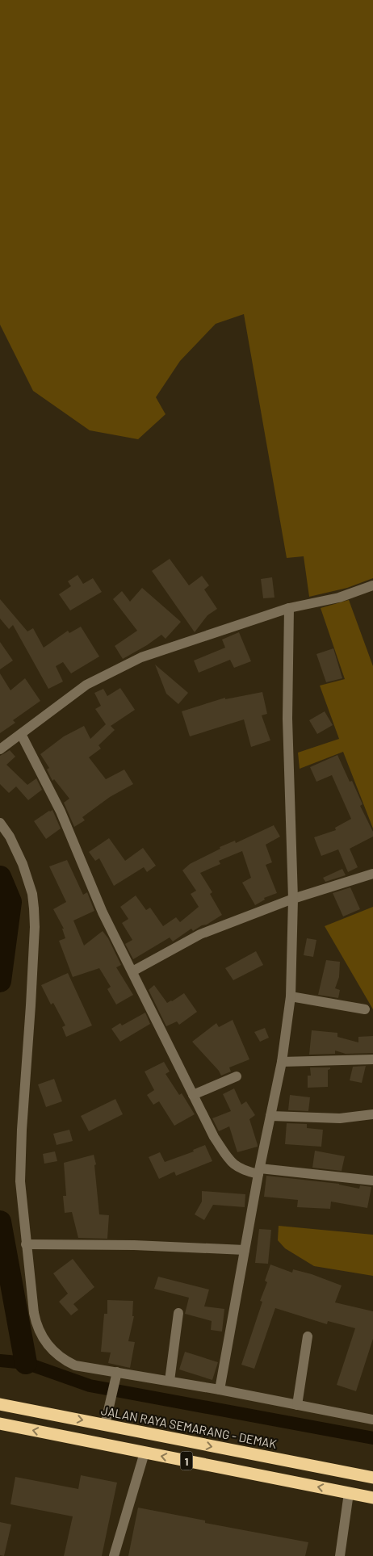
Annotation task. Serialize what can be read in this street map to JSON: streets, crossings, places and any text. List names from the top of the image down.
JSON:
{
  "streets": {
    "highway": ["JALAN RAYA SEMARANG - DEMAK", "1"]
  }
}
